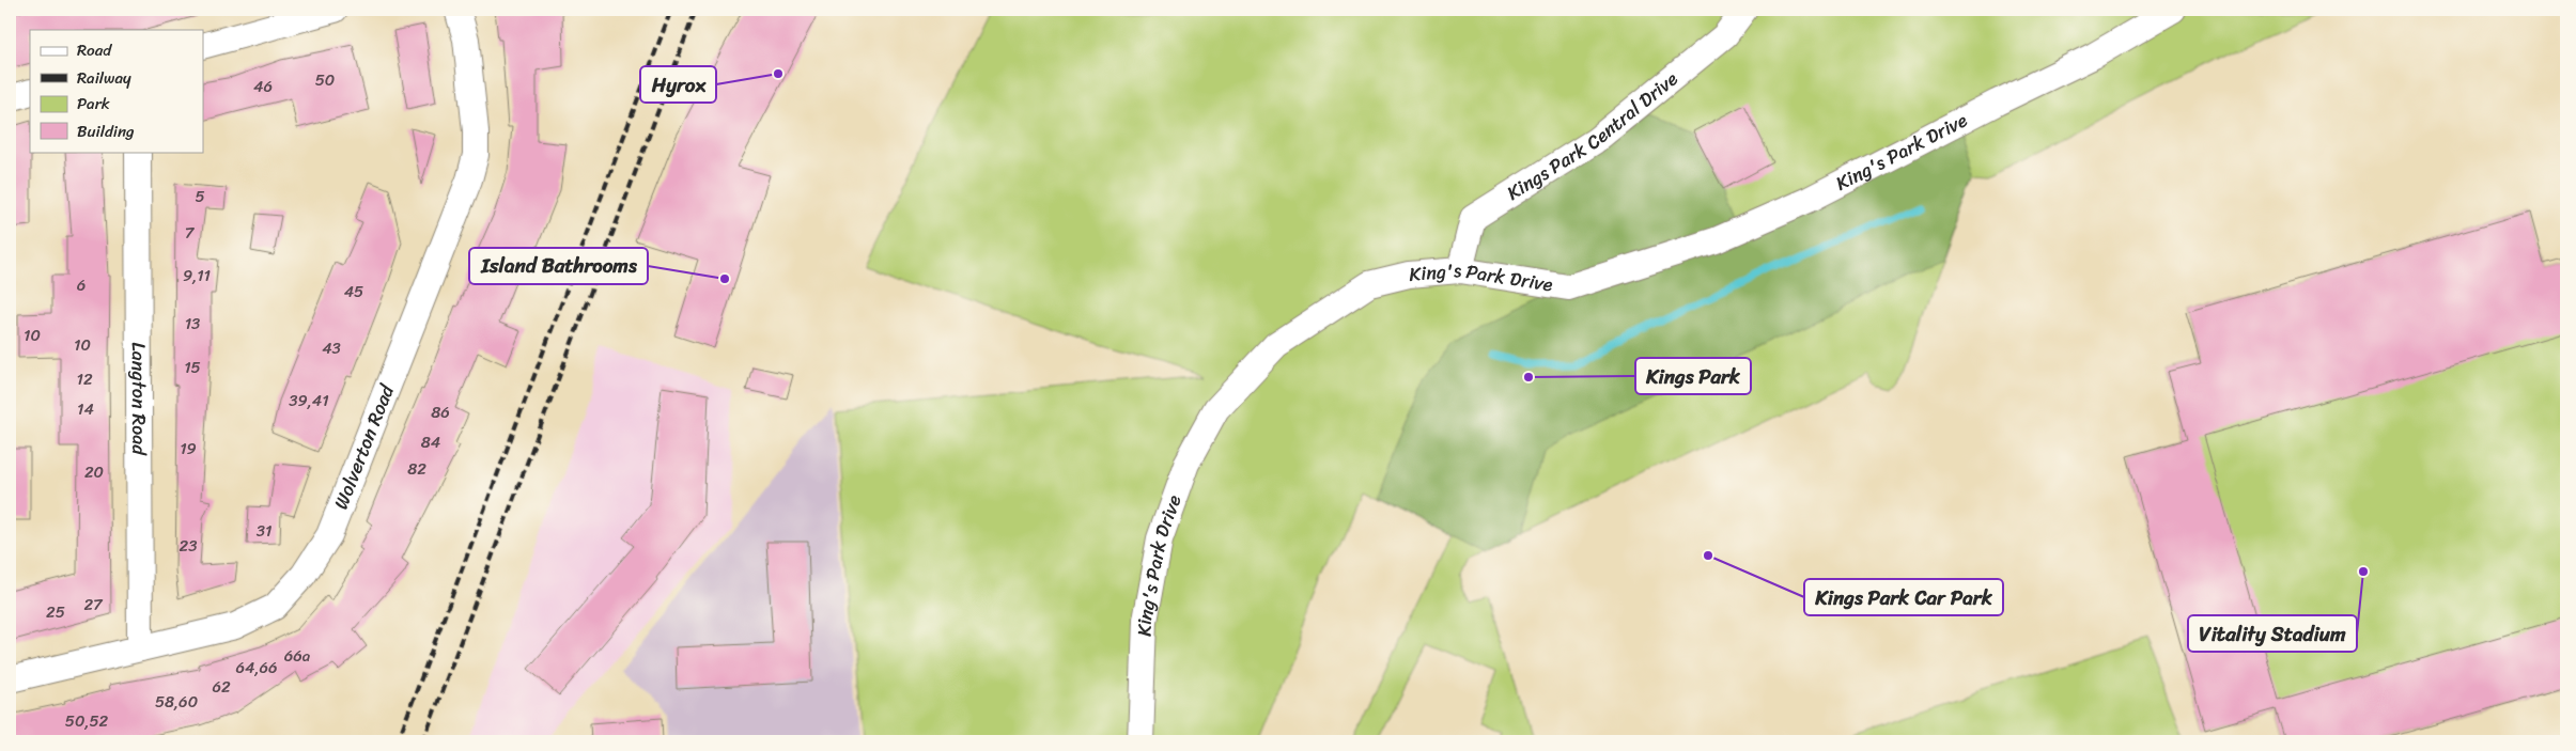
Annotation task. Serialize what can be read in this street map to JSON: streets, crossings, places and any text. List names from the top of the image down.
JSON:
{
  "streets": {
    "street": [
      "Kings Park Central Drive",
      "King's Park Drive",
      "Langton Road",
      "Wolverton Road"
    ]
  },
  "crossings": [
    ["Kings Park Central Drive", "King's Park Drive"],
    ["Langton Road", "Wolverton Road"]
  ],
  "places": [
    "Hyrox",
    "Island Bathrooms",
    "Kings Park",
    "Kings Park Car Park",
    "Vitality Stadium"
  ],
  "house_numbers": [
    "50",
    "46",
    "5",
    "7",
    "9,11",
    "6",
    "45",
    "13",
    "10",
    "10",
    "43",
    "15",
    "12",
    "39,41",
    "14",
    "86",
    "84",
    "19",
    "82",
    "20",
    "31",
    "23",
    "27",
    "25",
    "66a",
    "64,66",
    "62",
    "58,60",
    "50,52"
  ],
  "legend": [
    "Road",
    "Railway",
    "Park",
    "Building"
  ]
}
